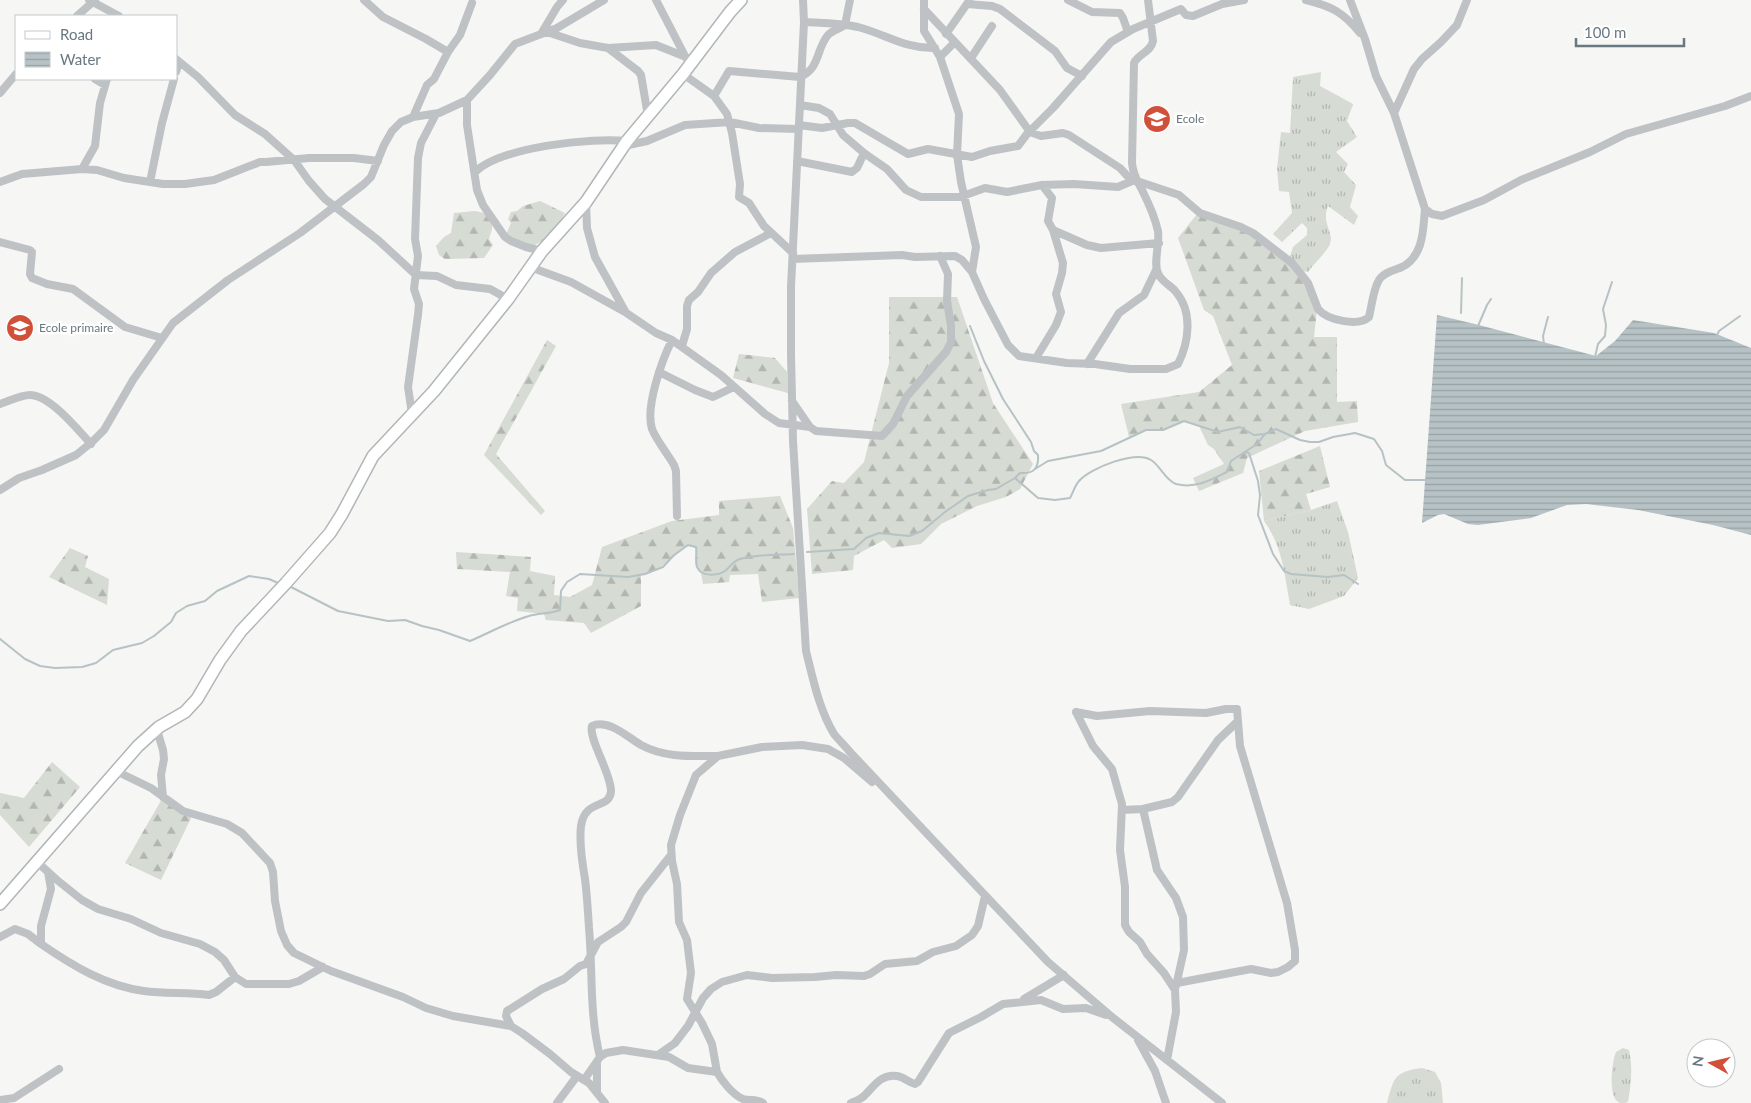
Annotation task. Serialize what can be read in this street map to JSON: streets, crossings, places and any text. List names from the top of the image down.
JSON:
{
  "places": {
    "school or university": ["Ecole", "Ecole primaire"]
  },
  "legend": ["Road", "Water"],
  "scale_bar": "100 m",
  "north": "left"
}
